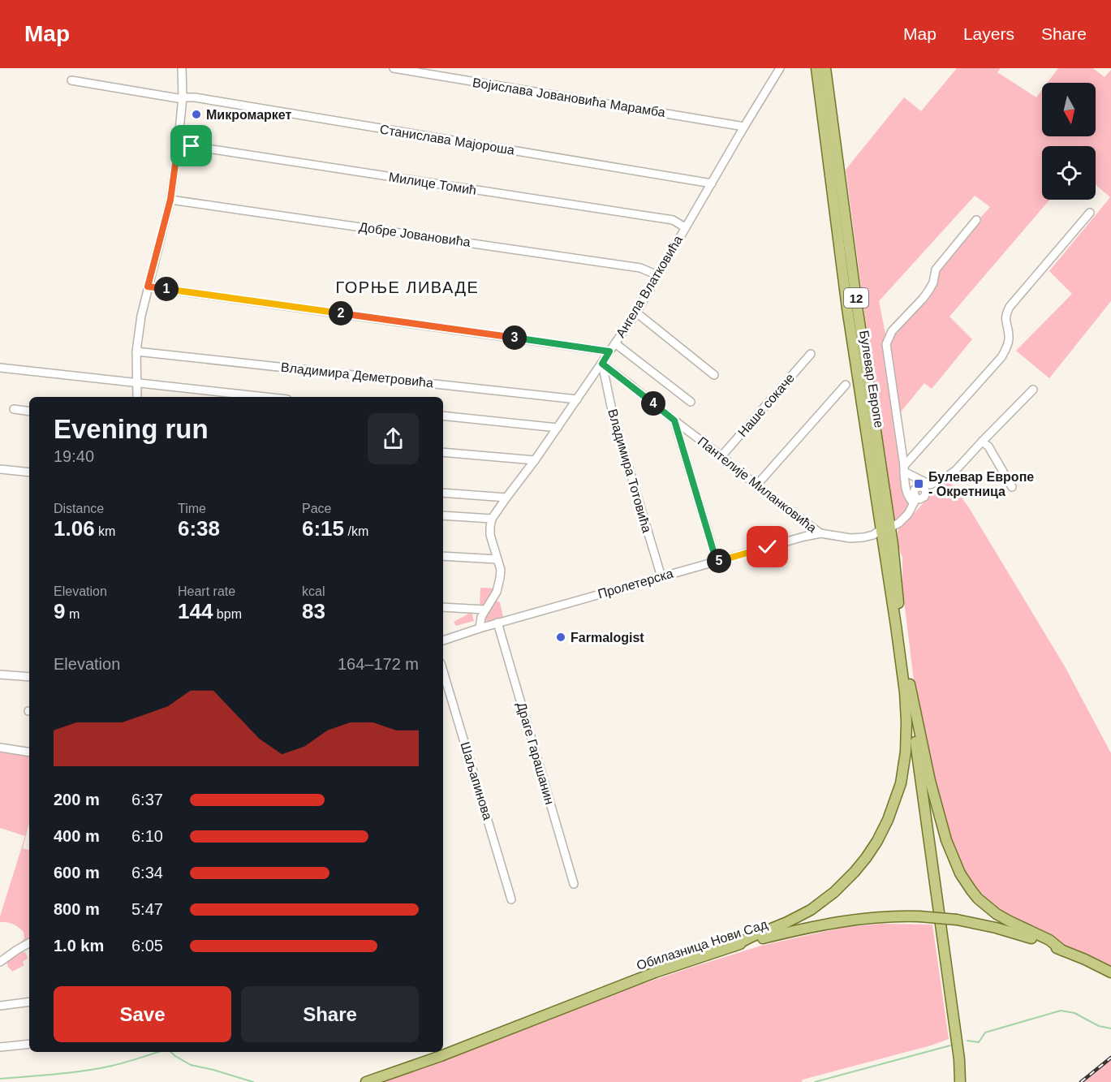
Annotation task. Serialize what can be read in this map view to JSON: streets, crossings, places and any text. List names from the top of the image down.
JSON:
{
  "streets": {
    "main road": ["12", "Булевар Европе", "Обилазница Нови Сад"],
    "street": [
      "Војислава Јовановића Марамба",
      "Станислава Мајороша",
      "Милице Томић",
      "Добре Јовановића",
      "Ангела Влатковића",
      "Владимира Деметровића",
      "Наше сокаче",
      "Владимира Тотовића",
      "Пантелије Миланковића",
      "Пролетерска",
      "Драге Гарашанин",
      "Шаљапинова"
    ]
  },
  "crossings": [
    ["Војислава Јовановића Марамба", "Ангела Влатковића"],
    ["Станислава Мајороша", "Ангела Влатковића"],
    ["Милице Томић", "Ангела Влатковића"],
    ["Добре Јовановића", "Ангела Влатковића"],
    ["Ангела Влатковића", "Владимира Деметровића"],
    ["Ангела Влатковића", "Владимира Тотовића"],
    ["Ангела Влатковића", "Пантелије Миланковића"],
    ["Булевар Европе", "Пролетерска"],
    ["Наше сокаче", "Пантелије Миланковића"],
    ["Владимира Тотовића", "Пантелије Миланковића"],
    ["Владимира Тотовића", "Пролетерска"],
    ["Пантелије Миланковића", "Пролетерска"],
    ["Пролетерска", "Драге Гарашанин"]
  ],
  "districts": ["ГОРЊЕ ЛИВАДЕ"],
  "places": {
    "other": ["Микромаркет", "Farmalogist"],
    "transit": ["Булевар Европе - Окретница"]
  },
  "north": "bottom",
  "page": {
    "header": "Map",
    "nav": ["Map", "Layers", "Share"],
    "pins": [
      "1",
      "2",
      "3",
      "4",
      "5"
    ],
    "heading": ["Evening run", "19:40"],
    "stats": [
      ["Distance", "1.06 km"],
      ["Time", "6:38"],
      ["Pace", "6:15 /km"],
      ["Elevation", "9 m"],
      ["Heart rate", "144 bpm"],
      ["kcal", "83"]
    ],
    "chart": ["Elevation", "164–172 m"],
    "list": [
      {
        "name": "200 m",
        "note": "6:37"
      },
      {
        "name": "400 m",
        "note": "6:10"
      },
      {
        "name": "600 m",
        "note": "6:34"
      },
      {
        "name": "800 m",
        "note": "5:47"
      },
      {
        "name": "1.0 km",
        "note": "6:05"
      }
    ],
    "buttons": ["Save", "Share"]
  }
}
